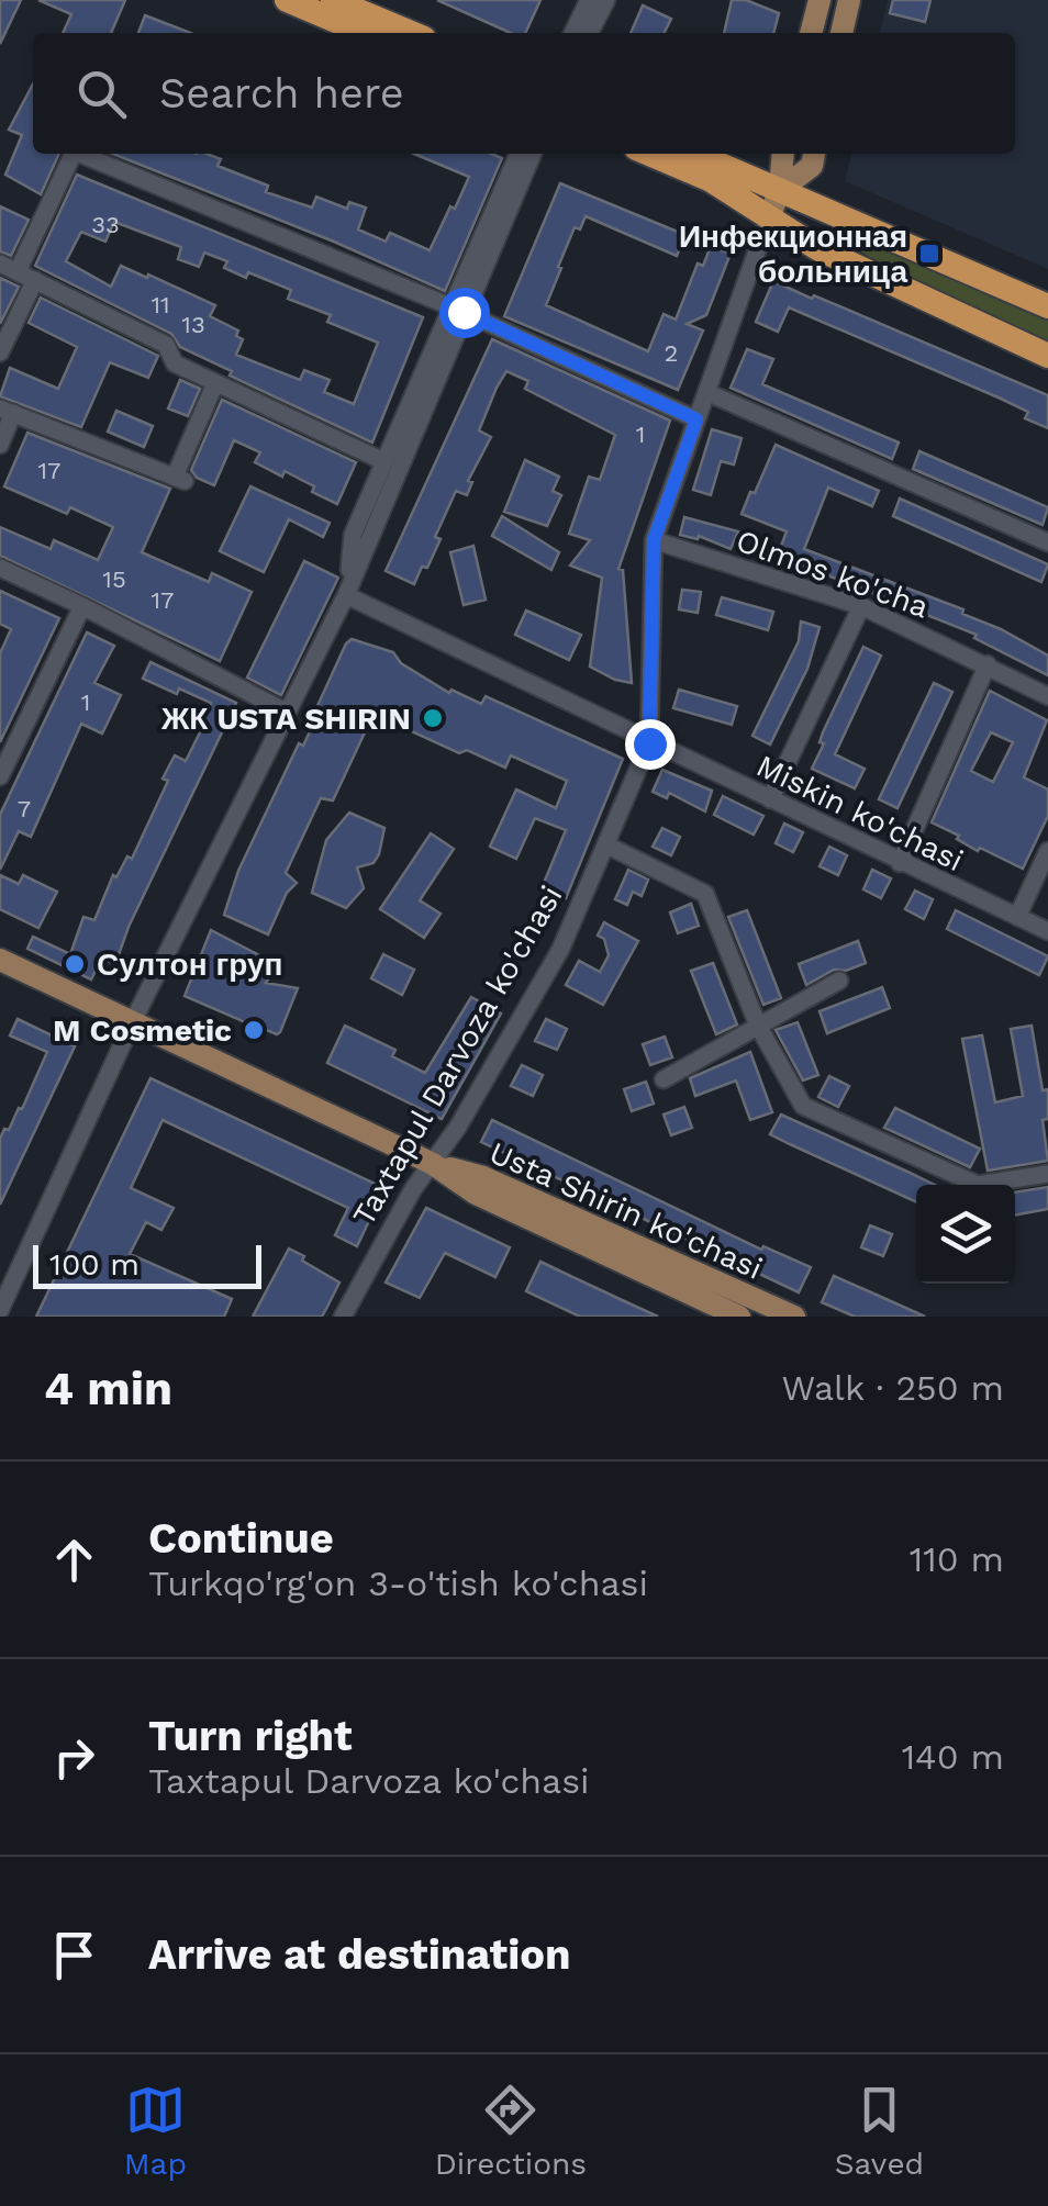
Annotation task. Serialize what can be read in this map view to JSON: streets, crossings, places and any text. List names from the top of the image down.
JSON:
{
  "streets": {
    "main road": ["Taxtapul Darvoza ko'chasi", "Usta Shirin ko'chasi"],
    "street": ["Olmos ko'cha", "Miskin ko'chasi"]
  },
  "crossings": [
    ["Olmos ko'cha", "Taxtapul Darvoza ko'chasi"],
    ["Miskin ko'chasi", "Taxtapul Darvoza ko'chasi"],
    ["Taxtapul Darvoza ko'chasi", "Usta Shirin ko'chasi"]
  ],
  "places": {
    "transit": ["Инфекционная больница"],
    "other": ["ЖК USTA SHIRIN", "Султон груп", "M Cosmetic"]
  },
  "house_numbers": [
    "33",
    "11",
    "13",
    "2",
    "1",
    "17",
    "15",
    "17",
    "1",
    "7"
  ],
  "scale_bar": "100 m",
  "page": {
    "search": "Search here",
    "scale": "100 m",
    "heading": ["4 min", "Walk · 250 m"],
    "list": [
      ["Continue", "Turkqo'rg'on 3-o'tish ko'chasi", "110 m"],
      ["Turn right", "Taxtapul Darvoza ko'chasi", "140 m"],
      "Arrive at destination"
    ],
    "nav": ["Map", "Directions", "Saved"]
  }
}
